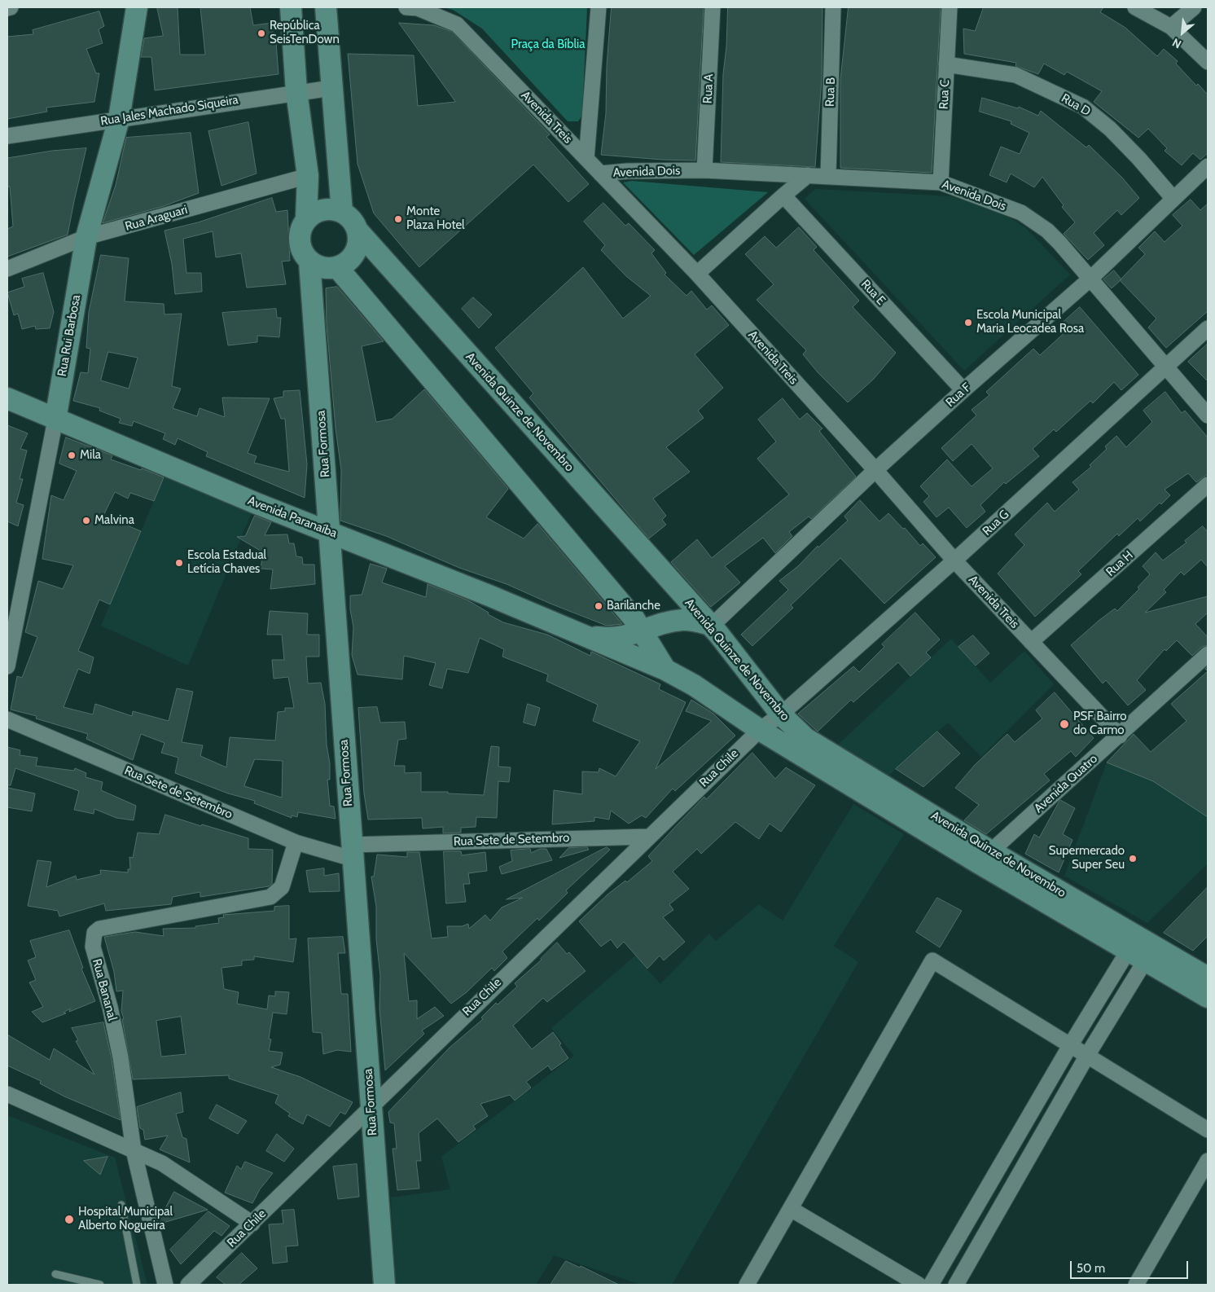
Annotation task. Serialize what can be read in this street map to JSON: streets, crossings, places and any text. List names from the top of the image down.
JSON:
{
  "streets": {
    "street": [
      "Rua A",
      "Rua B",
      "Rua C",
      "Rua D",
      "Rua Jales Machado Siqueira",
      "Avenida Treis",
      "Avenida Dois",
      "Rua Araguari",
      "Rua E",
      "Rua Rui Barbosa",
      "Rua F",
      "Avenida Quinze de Novembro",
      "Rua Formosa",
      "Avenida Paranaíba",
      "Rua G",
      "Rua H",
      "Rua Chile",
      "Avenida Quatro",
      "Rua Sete de Setembro",
      "Rua Bananal"
    ]
  },
  "crossings": [
    ["Rua A", "Avenida Dois"],
    ["Rua B", "Avenida Dois"],
    ["Rua C", "Rua D"],
    ["Rua C", "Avenida Dois"],
    ["Rua D", "Rua F"],
    ["Rua Jales Machado Siqueira", "Rua Rui Barbosa"],
    ["Avenida Treis", "Avenida Dois"],
    ["Avenida Treis", "Rua F"],
    ["Avenida Treis", "Rua G"],
    ["Avenida Treis", "Rua H"],
    ["Avenida Treis", "Avenida Quatro"],
    ["Avenida Dois", "Rua F"],
    ["Avenida Dois", "Rua G"],
    ["Rua Araguari", "Rua Rui Barbosa"],
    ["Rua E", "Rua F"],
    ["Rua Rui Barbosa", "Avenida Paranaíba"],
    ["Rua F", "Avenida Quinze de Novembro"],
    ["Avenida Quinze de Novembro", "Rua Formosa"],
    ["Avenida Quinze de Novembro", "Avenida Paranaíba"],
    ["Avenida Quinze de Novembro", "Rua G"],
    ["Avenida Quinze de Novembro", "Rua Chile"],
    ["Avenida Quinze de Novembro", "Avenida Quatro"],
    ["Rua Formosa", "Avenida Paranaíba"],
    ["Rua Formosa", "Rua Chile"],
    ["Rua Formosa", "Rua Sete de Setembro"],
    ["Rua G", "Rua Chile"],
    ["Rua Chile", "Rua Sete de Setembro"],
    ["Rua Sete de Setembro", "Rua Bananal"]
  ],
  "parks": ["Praça da Bíblia"],
  "places": [
    "República SeisTenDown",
    "Monte Plaza Hotel",
    "Escola Municipal Maria Leocadea Rosa",
    "Mila",
    "Malvina",
    "Escola Estadual Letícia Chaves",
    "Barilanche",
    "PSF Bairro do Carmo",
    "Supermercado Super Seu",
    "Hospital Municipal Alberto Nogueira"
  ],
  "scale_bar": "50 m",
  "north": "bottom left"
}
